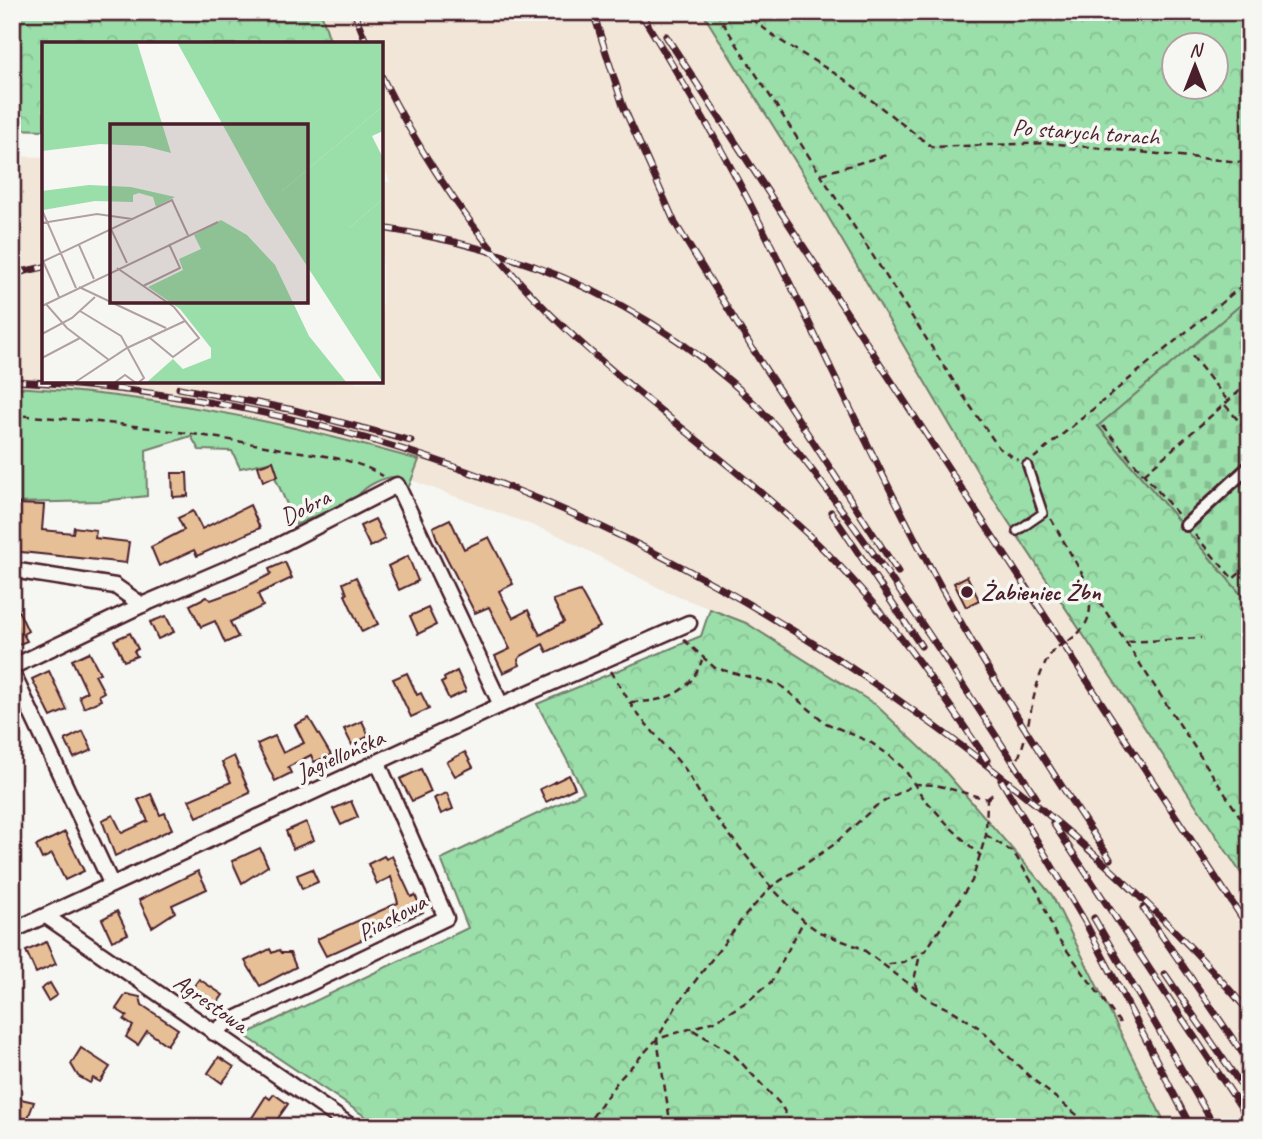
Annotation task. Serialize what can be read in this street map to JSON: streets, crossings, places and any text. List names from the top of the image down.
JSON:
{
  "streets": {
    "street": [
      "Dobra",
      "Jagiellońska",
      "Piaskowa",
      "Agrestowa"
    ],
    "path": ["Po starych torach"]
  },
  "crossings": [
    ["Dobra", "Jagiellońska"],
    ["Jagiellońska", "Piaskowa"],
    ["Jagiellońska", "Agrestowa"],
    ["Piaskowa", "Agrestowa"]
  ],
  "places": ["Żabieniec Żbn"],
  "north": "top"
}
